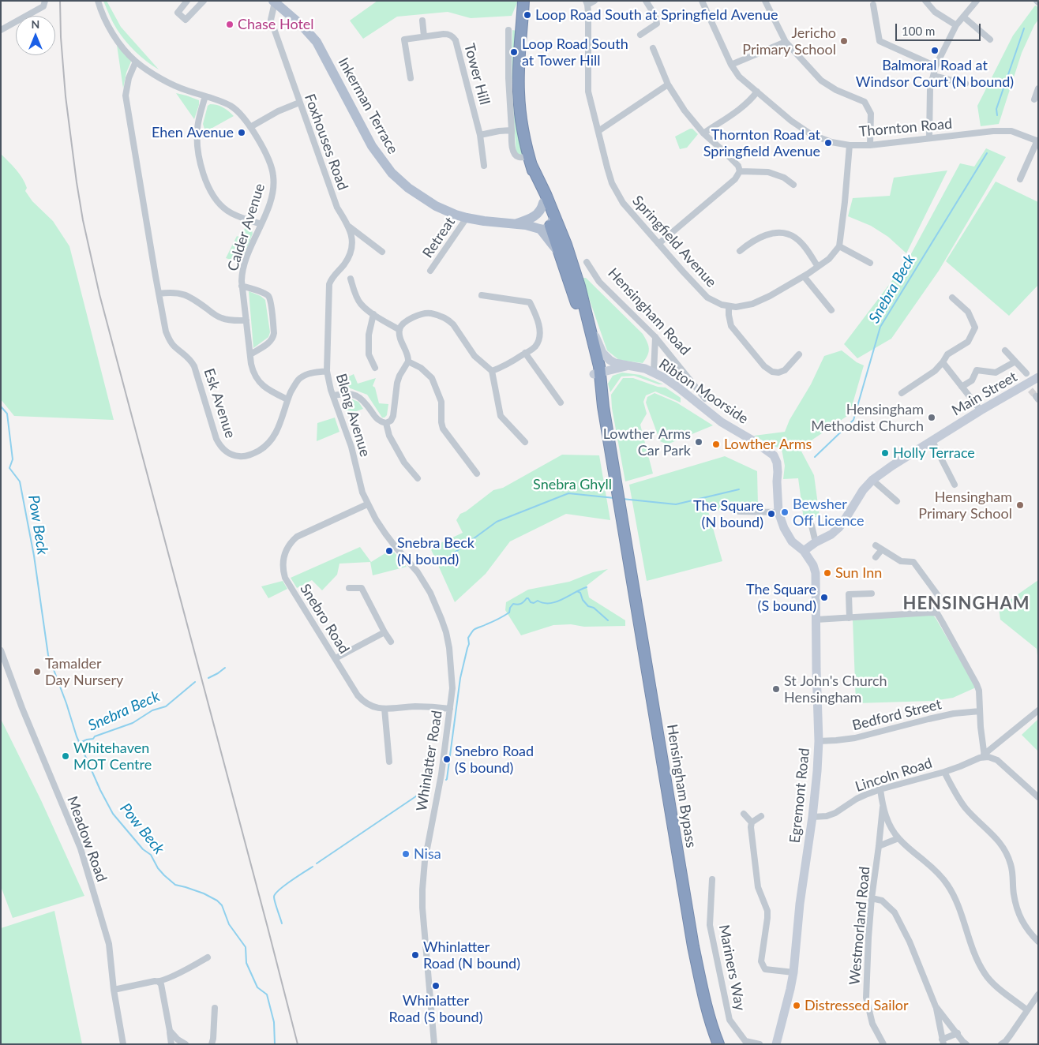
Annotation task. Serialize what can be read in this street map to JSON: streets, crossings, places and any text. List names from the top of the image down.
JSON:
{
  "streets": {
    "highway": ["Hensingham Bypass"],
    "main road": [
      "Inkerman Terrace",
      "Ribton Moorside",
      "Main Street",
      "Egremont Road"
    ],
    "street": [
      "Tower Hill",
      "Thornton Road",
      "Foxhouses Road",
      "Calder Avenue",
      "Retreat",
      "Springfield Avenue",
      "Hensingham Road",
      "Esk Avenue",
      "Bleng Avenue",
      "Snebro Road",
      "Bedford Street",
      "Whinlatter Road",
      "Lincoln Road",
      "Meadow Road",
      "Westmorland Road",
      "Mariners Way"
    ]
  },
  "crossings": [
    ["Inkerman Terrace", "Foxhouses Road"],
    ["Inkerman Terrace", "Retreat"],
    ["Foxhouses Road", "Bleng Avenue"],
    ["Calder Avenue", "Esk Avenue"],
    ["Main Street", "Egremont Road"],
    ["Esk Avenue", "Bleng Avenue"],
    ["Bleng Avenue", "Snebro Road"],
    ["Bleng Avenue", "Whinlatter Road"],
    ["Snebro Road", "Whinlatter Road"],
    ["Bedford Street", "Egremont Road"],
    ["Lincoln Road", "Egremont Road"]
  ],
  "districts": ["HENSINGHAM"],
  "water": ["Snebra Beck", "Pow Beck"],
  "parks": ["Snebra Ghyll"],
  "places": [
    "Loop Road South at Springfield Avenue",
    "Chase Hotel",
    "Jericho Primary School",
    "Balmoral Road at Windsor Court (N bound)",
    "Loop Road South at Tower Hill",
    "Ehen Avenue",
    "Thornton Road at Springfield Avenue",
    "Hensingham Methodist Church",
    "Lowther Arms Car Park",
    "Lowther Arms",
    "Holly Terrace",
    "Hensingham Primary School",
    "Bewsher Off Licence",
    "The Square (N bound)",
    "Snebra Beck (N bound)",
    "Sun Inn",
    "The Square (S bound)",
    "Tamalder Day Nursery",
    "St John's Church Hensingham",
    "Whitehaven MOT Centre",
    "Snebro Road (S bound)",
    "Nisa",
    "Whinlatter Road (N bound)",
    "Whinlatter Road (S bound)",
    "Distressed Sailor"
  ],
  "scale_bar": "100 m",
  "north": "top"
}
